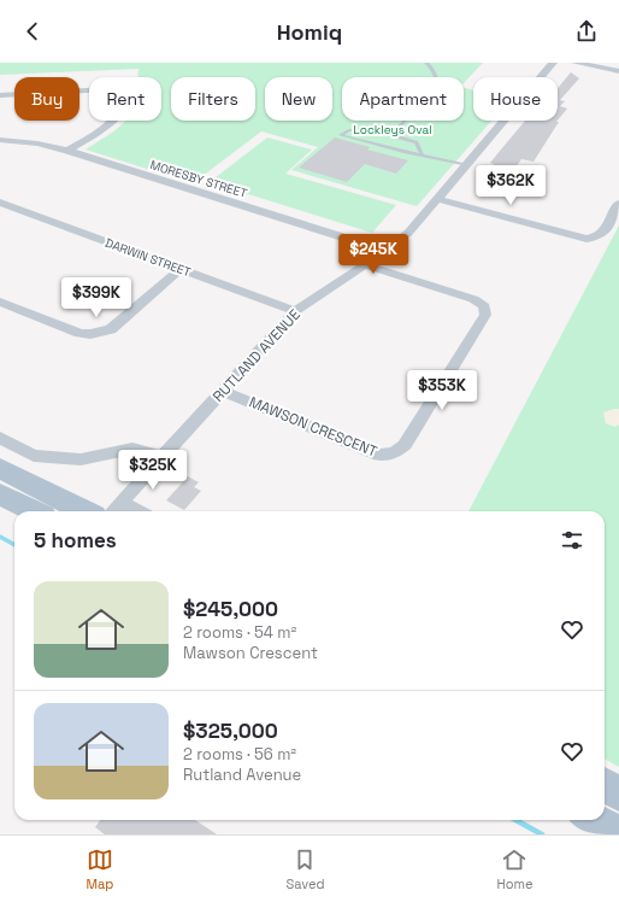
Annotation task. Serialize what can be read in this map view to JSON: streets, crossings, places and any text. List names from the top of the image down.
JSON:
{
  "streets": {
    "street": [
      "MORESBY STREET",
      "DARWIN STREET",
      "RUTLAND AVENUE",
      "MAWSON CRESCENT"
    ]
  },
  "crossings": [
    ["MORESBY STREET", "RUTLAND AVENUE"],
    ["DARWIN STREET", "RUTLAND AVENUE"],
    ["RUTLAND AVENUE", "MAWSON CRESCENT"]
  ],
  "parks": ["Lockleys Oval"],
  "page": {
    "header": "Homiq",
    "chip": [
      "Buy",
      "Rent",
      "Filters",
      "New",
      "Apartment",
      "House"
    ],
    "price": [
      "$362K",
      "$245K",
      "$399K",
      "$353K",
      "$325K"
    ],
    "heading": "5 homes",
    "list": [
      {
        "name": "$245,000",
        "note": "2 rooms · 54 m² · Mawson Crescent"
      },
      {
        "name": "$325,000",
        "note": "2 rooms · 56 m² · Rutland Avenue"
      }
    ],
    "tabs": ["Map", "Saved", "Home"]
  }
}
